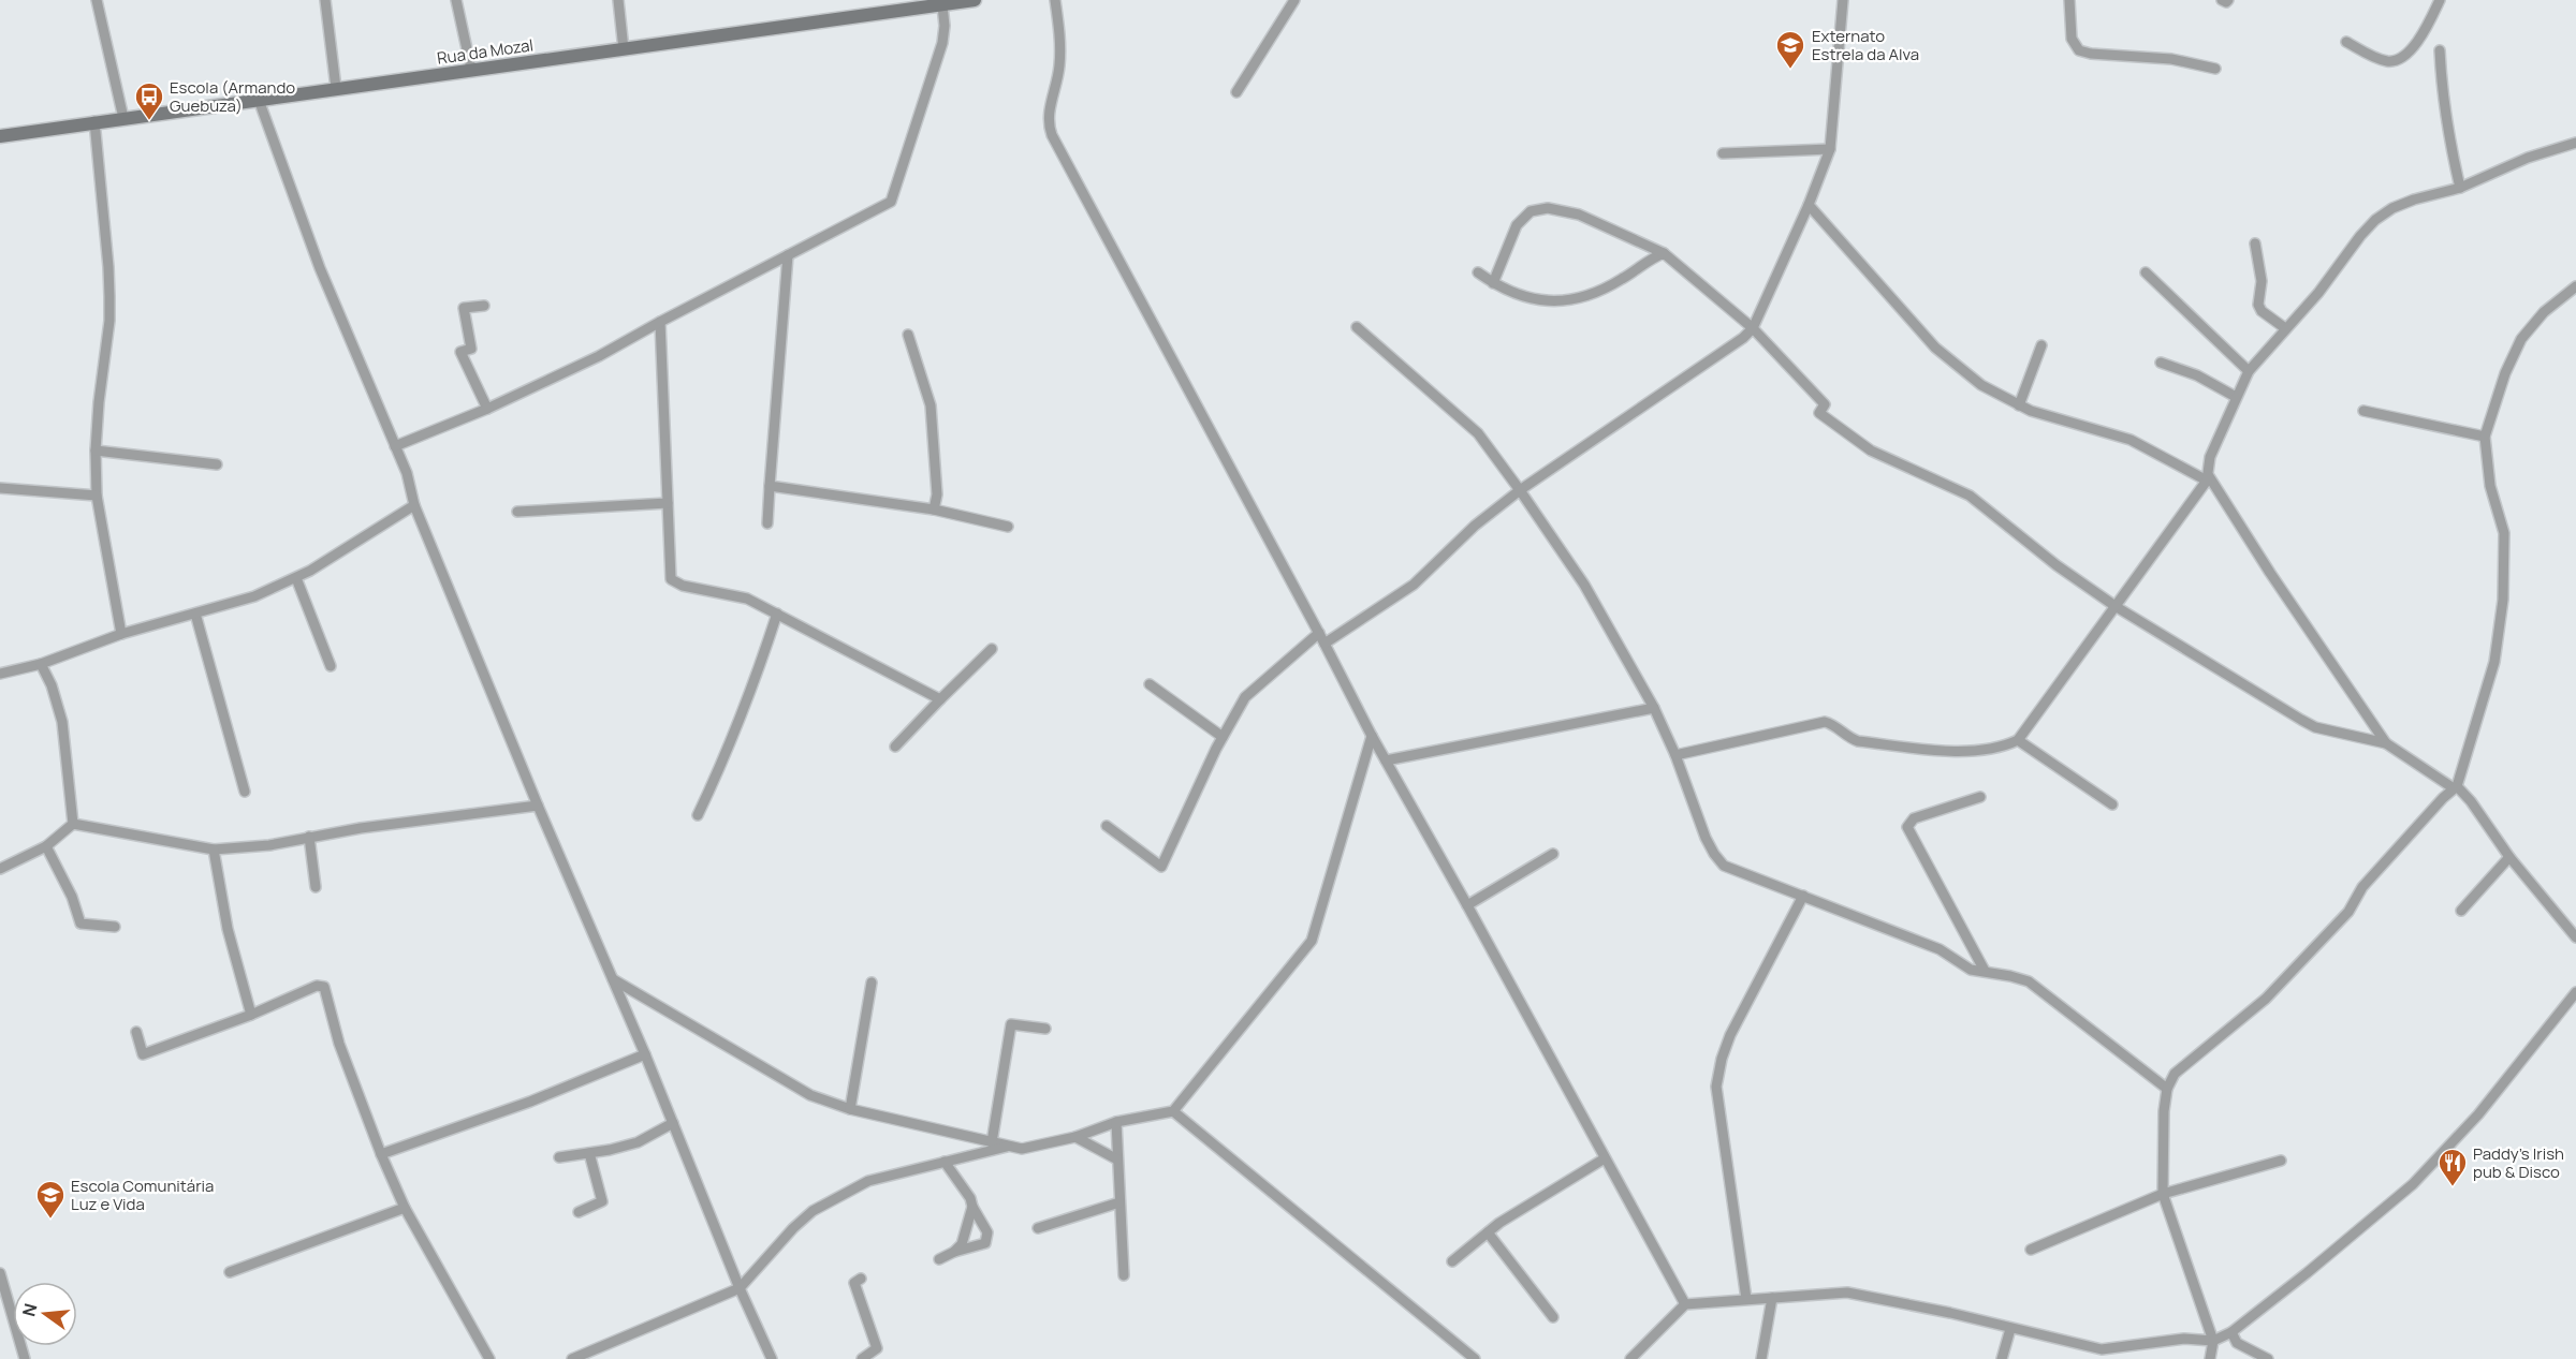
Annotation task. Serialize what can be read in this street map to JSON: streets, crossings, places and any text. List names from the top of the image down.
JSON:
{
  "streets": {
    "main road": ["Rua da Mozal"]
  },
  "places": {
    "school or university": ["Externato Estrela da Alva", "Escola Comunitária Luz e Vida"],
    "bus stop": ["Escola (Armando Guebuza)"],
    "restaurant": ["Paddy's Irish pub & Disco"]
  },
  "north": "left"
}
